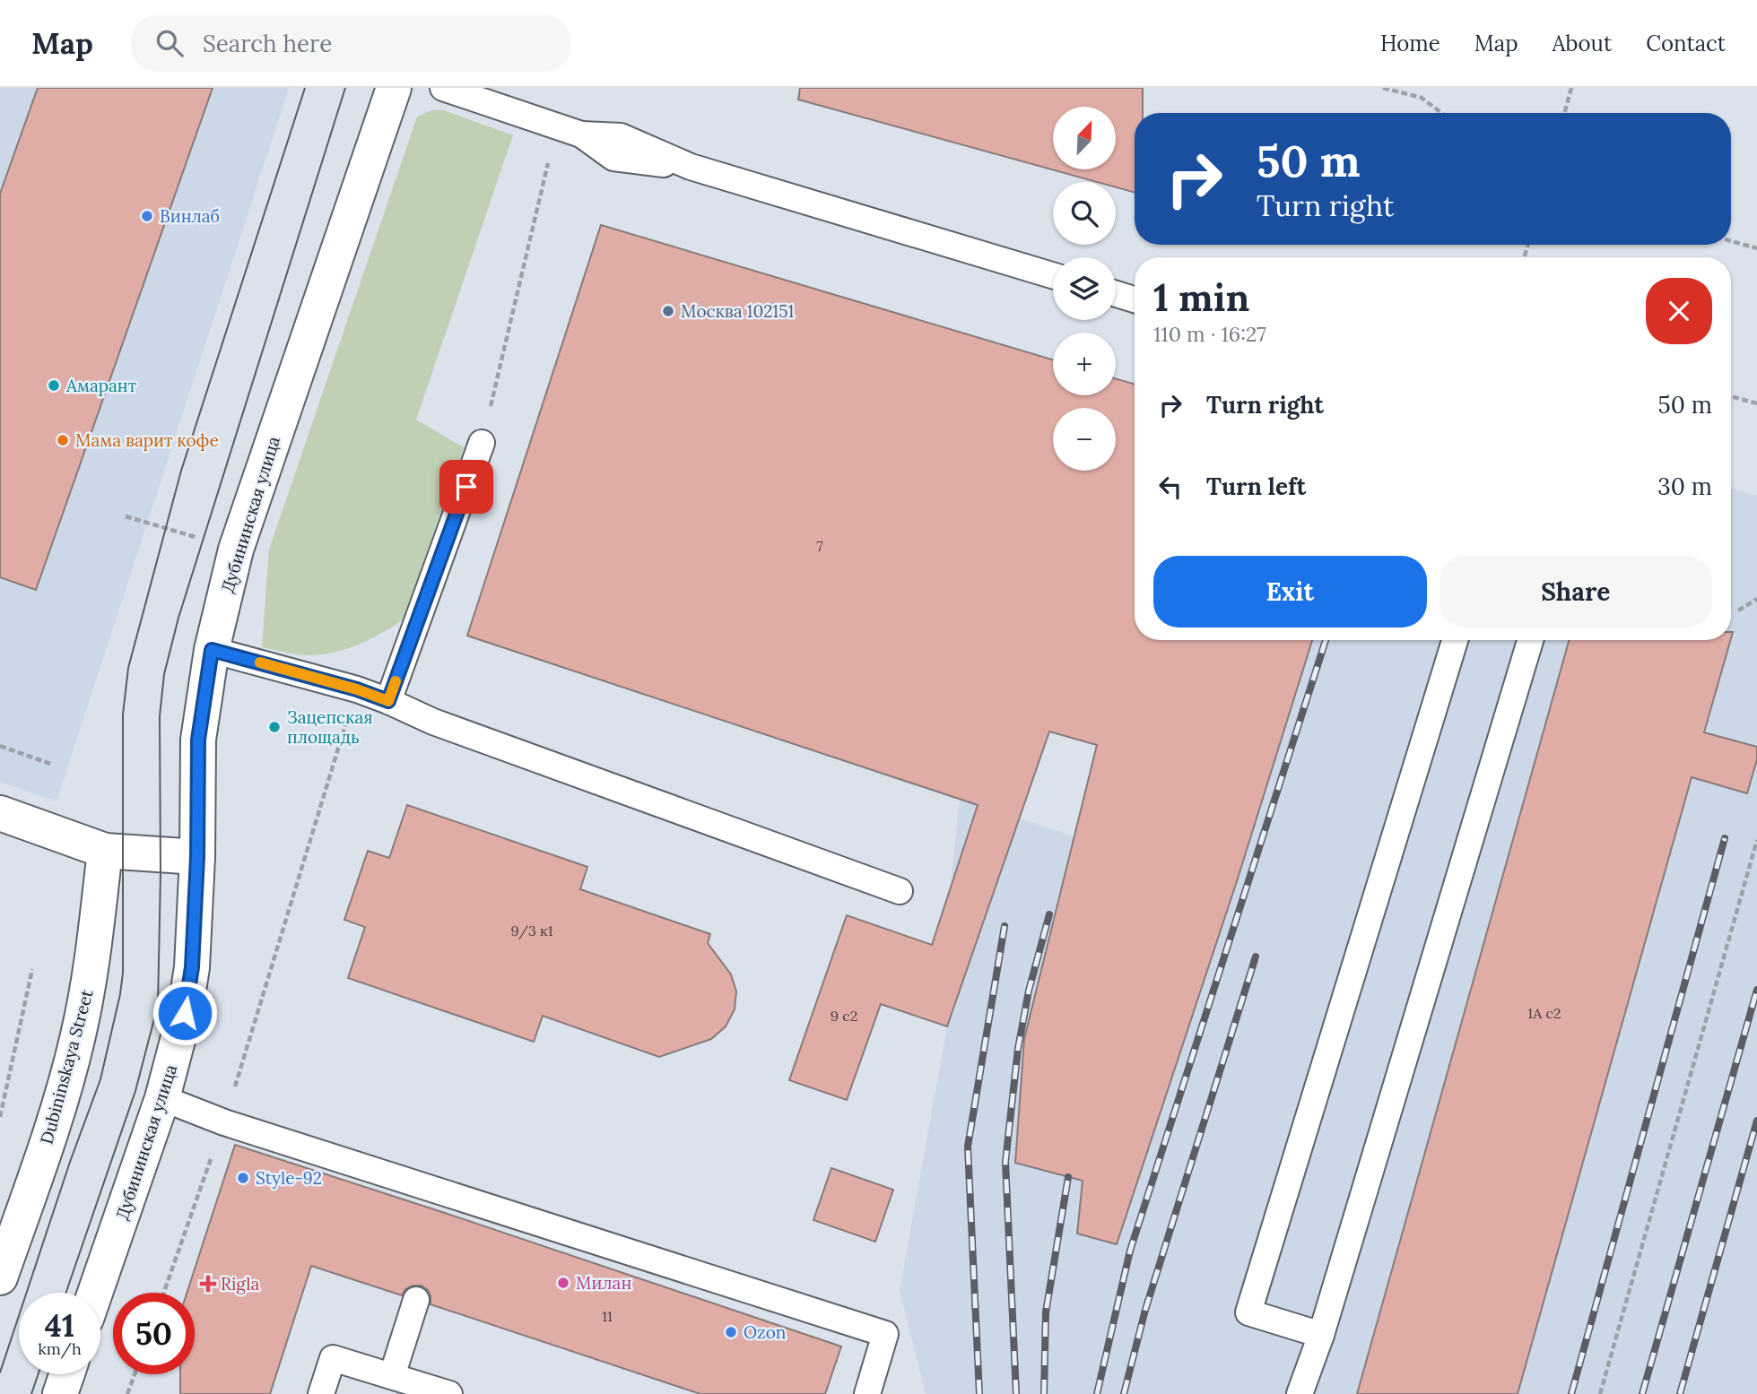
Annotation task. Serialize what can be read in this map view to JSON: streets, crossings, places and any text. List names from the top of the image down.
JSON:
{
  "streets": {
    "main road": ["Дубининская улица", "Dubininskaya Street"]
  },
  "places": {
    "other": [
      "Винлаб",
      "Москва 102151",
      "Амарант",
      "Мама варит кофе",
      "Зацепская площадь",
      "Style-92",
      "Милан",
      "Ozon"
    ],
    "health": ["Rigla"]
  },
  "house_numbers": [
    "7",
    "9/3 к1",
    "1A c2",
    "9 c2",
    "11"
  ],
  "north": "top right",
  "page": {
    "header": "Map",
    "search": "Search here",
    "nav": [
      "Home",
      "Map",
      "About",
      "Contact"
    ],
    "map_buttons": ["+", "−"],
    "turn": ["50 m", "Turn right"],
    "heading": ["1 min", "110 m · 16:27"],
    "list": [
      {
        "name": "Turn right",
        "value": "50 m"
      },
      {
        "name": "Turn left",
        "value": "30 m"
      }
    ],
    "buttons": ["Exit", "Share"],
    "speed": "41 km/h",
    "limit": "50"
  }
}
